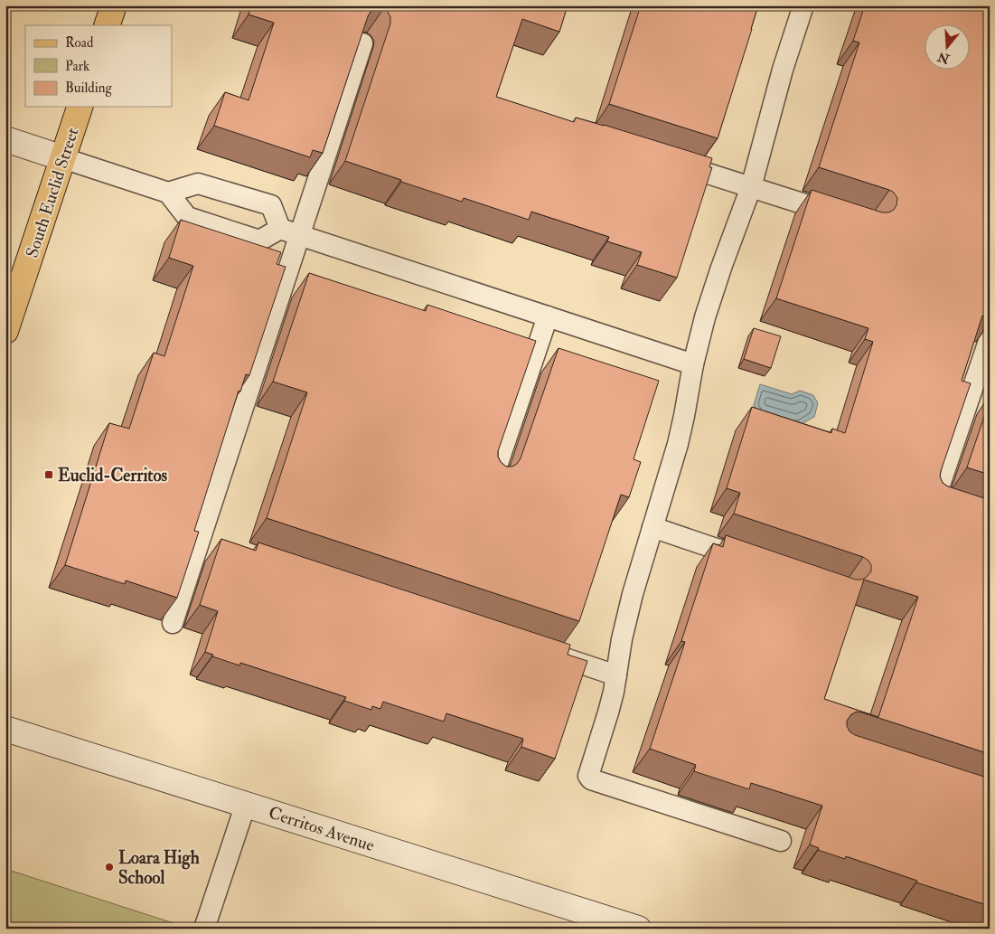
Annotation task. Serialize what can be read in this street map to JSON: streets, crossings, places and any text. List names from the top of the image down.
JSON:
{
  "streets": {
    "main road": ["South Euclid Street"],
    "street": ["Cerritos Avenue"]
  },
  "places": {
    "transit": ["Euclid-Cerritos"],
    "other": ["Loara High School"]
  },
  "legend": ["Road", "Park", "Building"],
  "north": "bottom"
}
